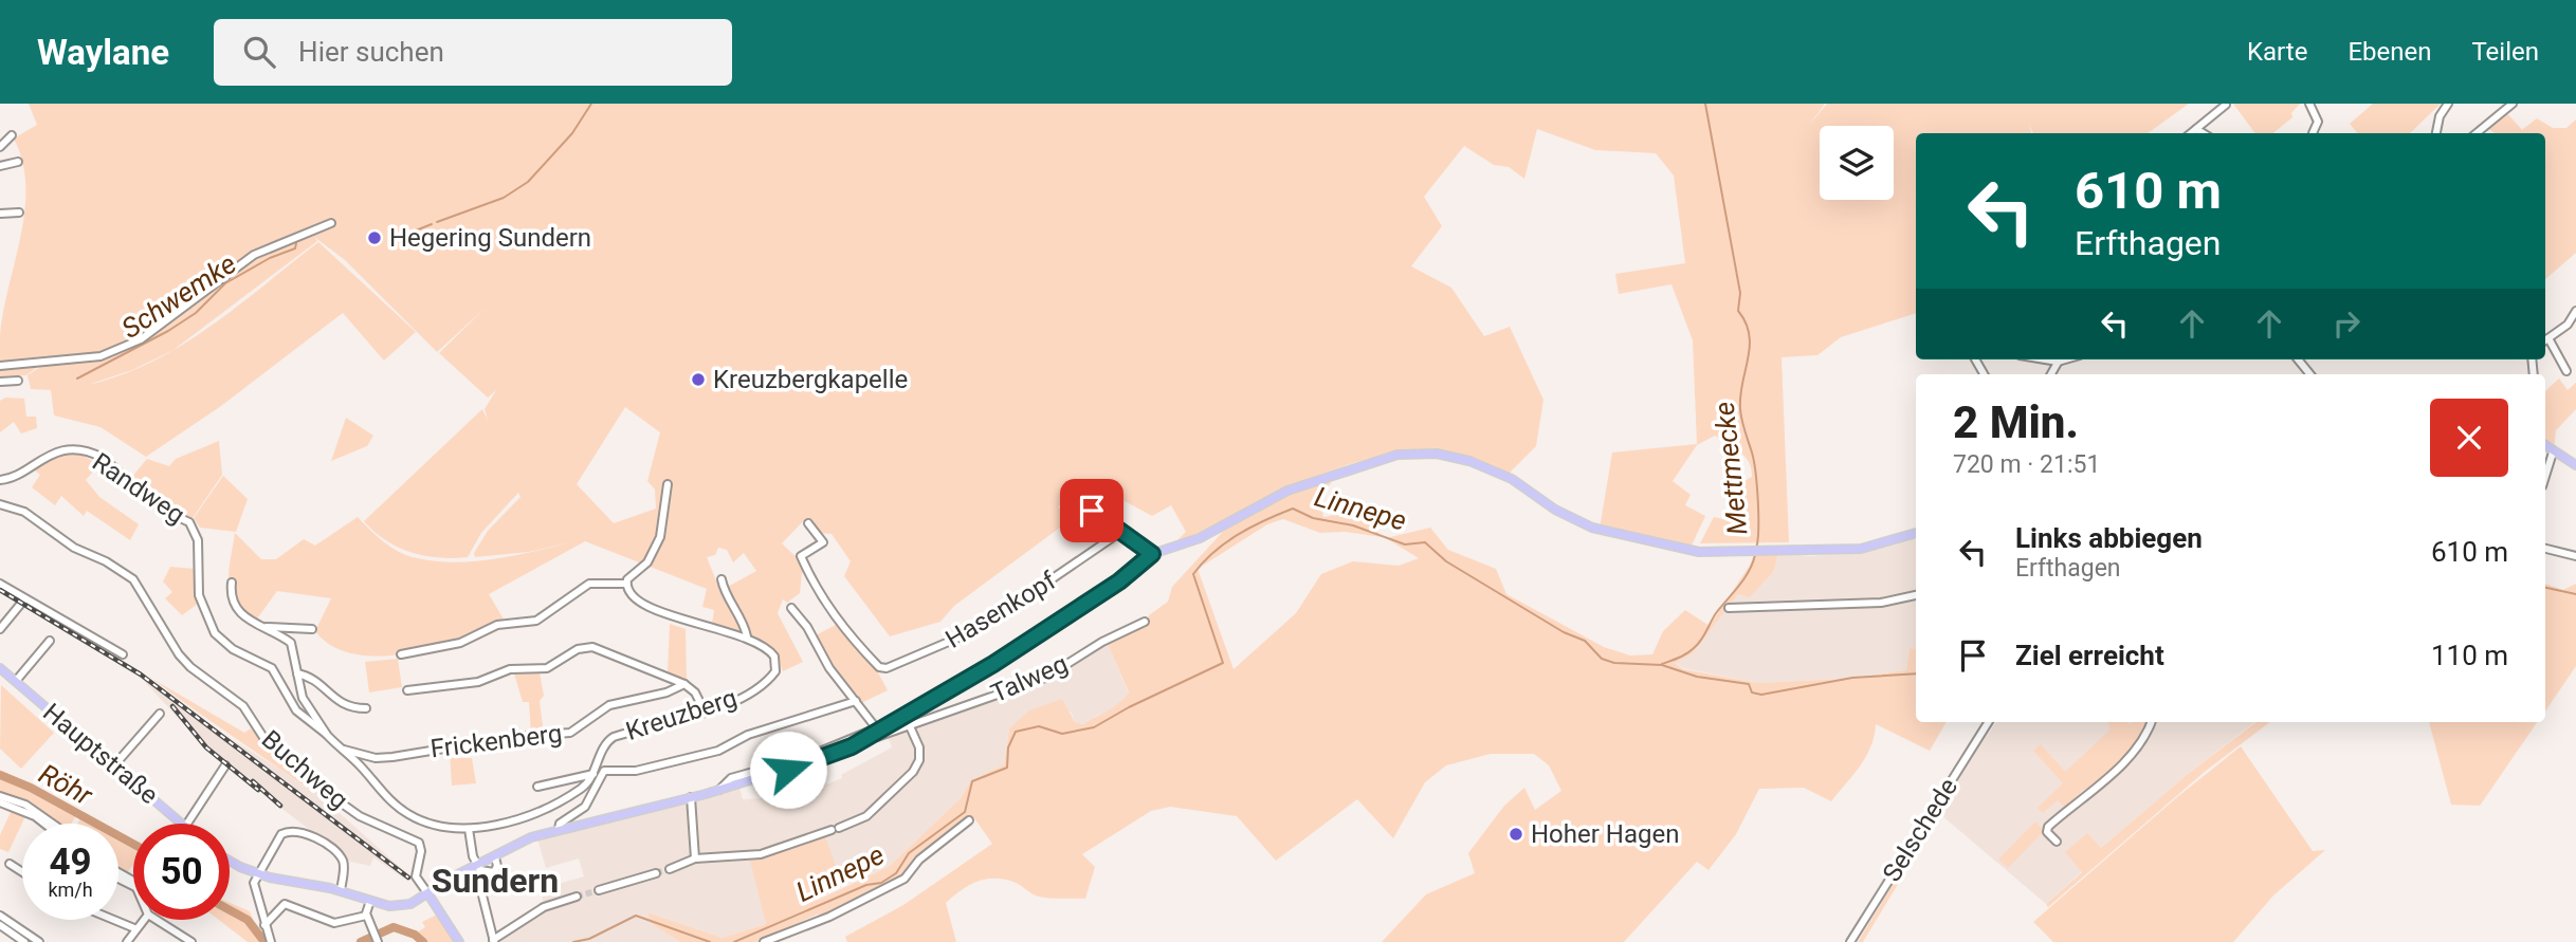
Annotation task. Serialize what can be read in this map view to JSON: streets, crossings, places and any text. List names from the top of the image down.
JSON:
{
  "streets": {
    "main road": ["Hauptstraße"],
    "street": [
      "Randweg",
      "Hasenkopf",
      "Talweg",
      "Kreuzberg",
      "Frickenberg",
      "Buchweg",
      "Selschede"
    ]
  },
  "districts": ["Sundern"],
  "water": [
    "Schwemke",
    "Mettmecke",
    "Linnepe",
    "Röhr"
  ],
  "places": ["Hegering Sundern", "Kreuzbergkapelle", "Hoher Hagen"],
  "page": {
    "header": "Waylane",
    "search": "Hier suchen",
    "nav": ["Karte", "Ebenen", "Teilen"],
    "turn": ["610 m", "Erfthagen"],
    "heading": ["2 Min.", "720 m · 21:51"],
    "list": [
      {
        "name": "Links abbiegen",
        "note": "Erfthagen",
        "value": "610 m"
      },
      {
        "name": "Ziel erreicht",
        "value": "110 m"
      }
    ],
    "speed": "49 km/h",
    "limit": "50"
  }
}
